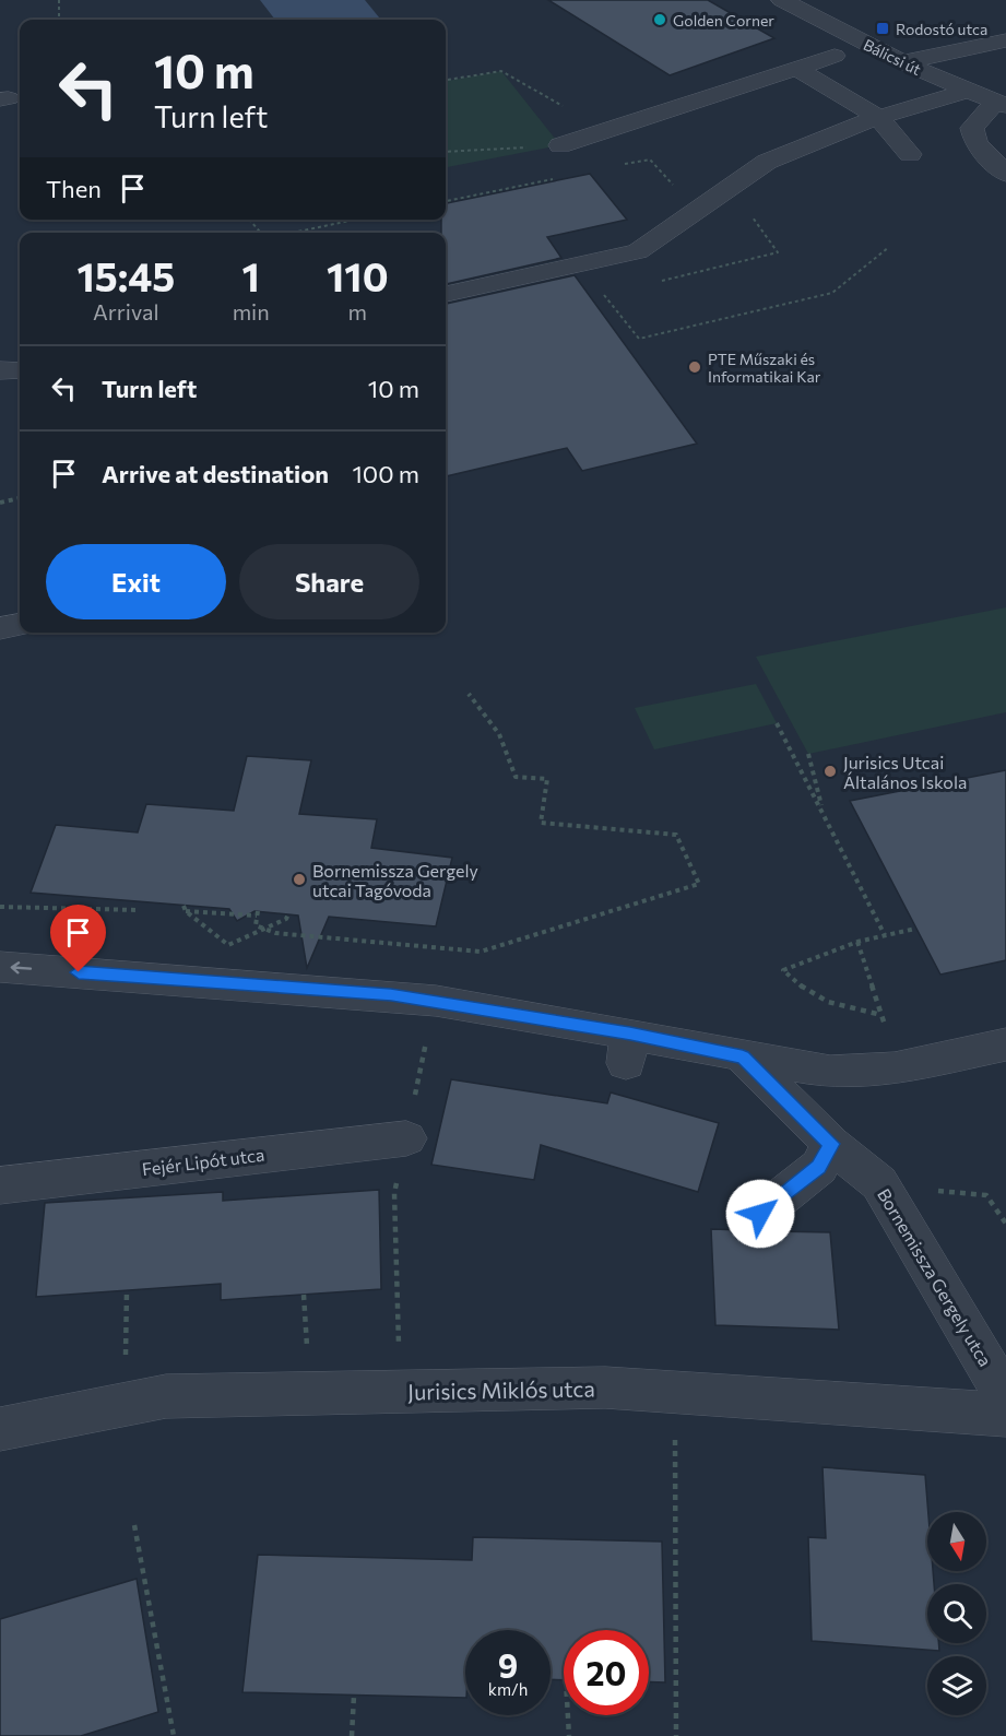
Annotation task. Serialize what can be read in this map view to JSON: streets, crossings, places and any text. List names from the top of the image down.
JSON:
{
  "streets": {
    "street": [
      "Bálicsi út",
      "Fejér Lipót utca",
      "Bornemissza Gergely utca",
      "Jurisics Miklós utca"
    ]
  },
  "places": {
    "other": [
      "Golden Corner",
      "PTE Műszaki és Informatikai Kar",
      "Jurisics Utcai Általános Iskola",
      "Bornemissza Gergely utcai Tagóvoda"
    ],
    "transit": ["Rodostó utca"]
  },
  "north": "bottom",
  "page": {
    "turn": ["10 m", "Turn left"],
    "then": "Then",
    "eta": [
      "15:45",
      "Arrival",
      "1",
      "min",
      "110",
      "m"
    ],
    "list": [
      {
        "name": "Turn left",
        "value": "10 m"
      },
      {
        "name": "Arrive at destination",
        "value": "100 m"
      }
    ],
    "buttons": ["Exit", "Share"],
    "speed": "9 km/h",
    "limit": "20"
  }
}
